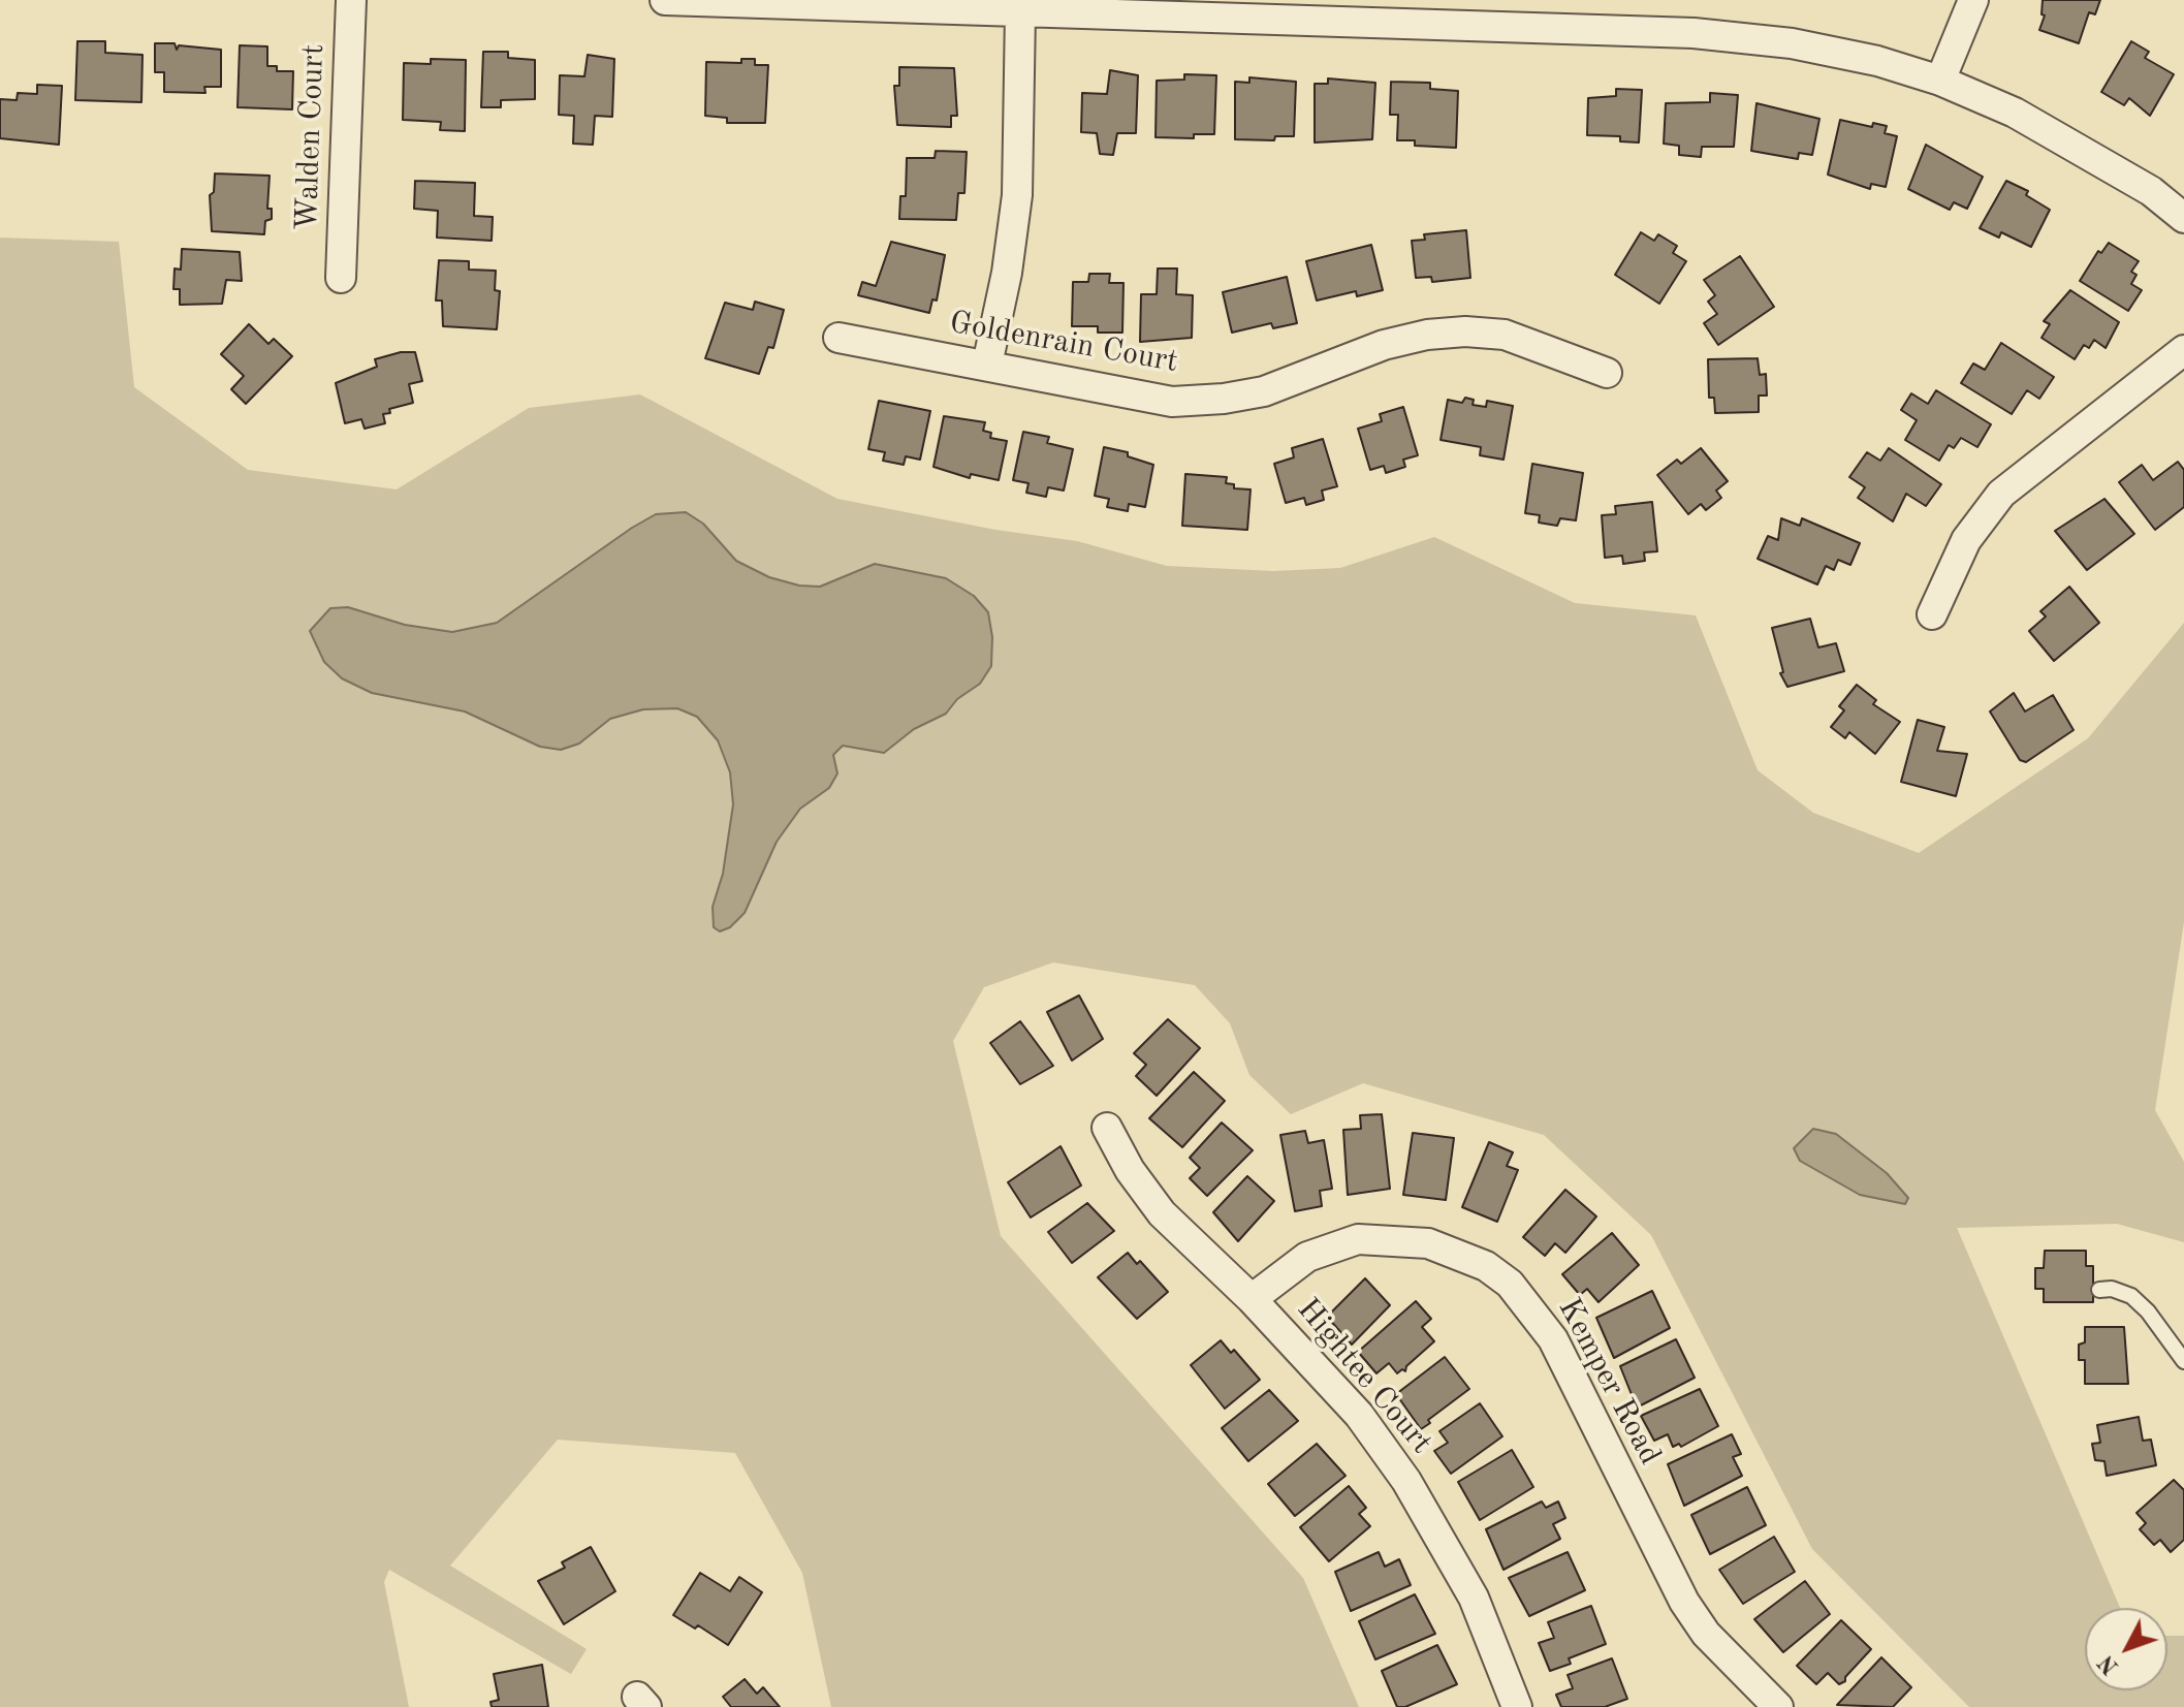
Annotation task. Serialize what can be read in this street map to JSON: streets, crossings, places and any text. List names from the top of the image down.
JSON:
{
  "streets": {
    "street": [
      "Walden Court",
      "Goldenrain Court",
      "Hightee Court",
      "Kemper Road"
    ]
  },
  "crossings": [
    ["Hightee Court", "Kemper Road"]
  ],
  "north": "bottom left"
}
